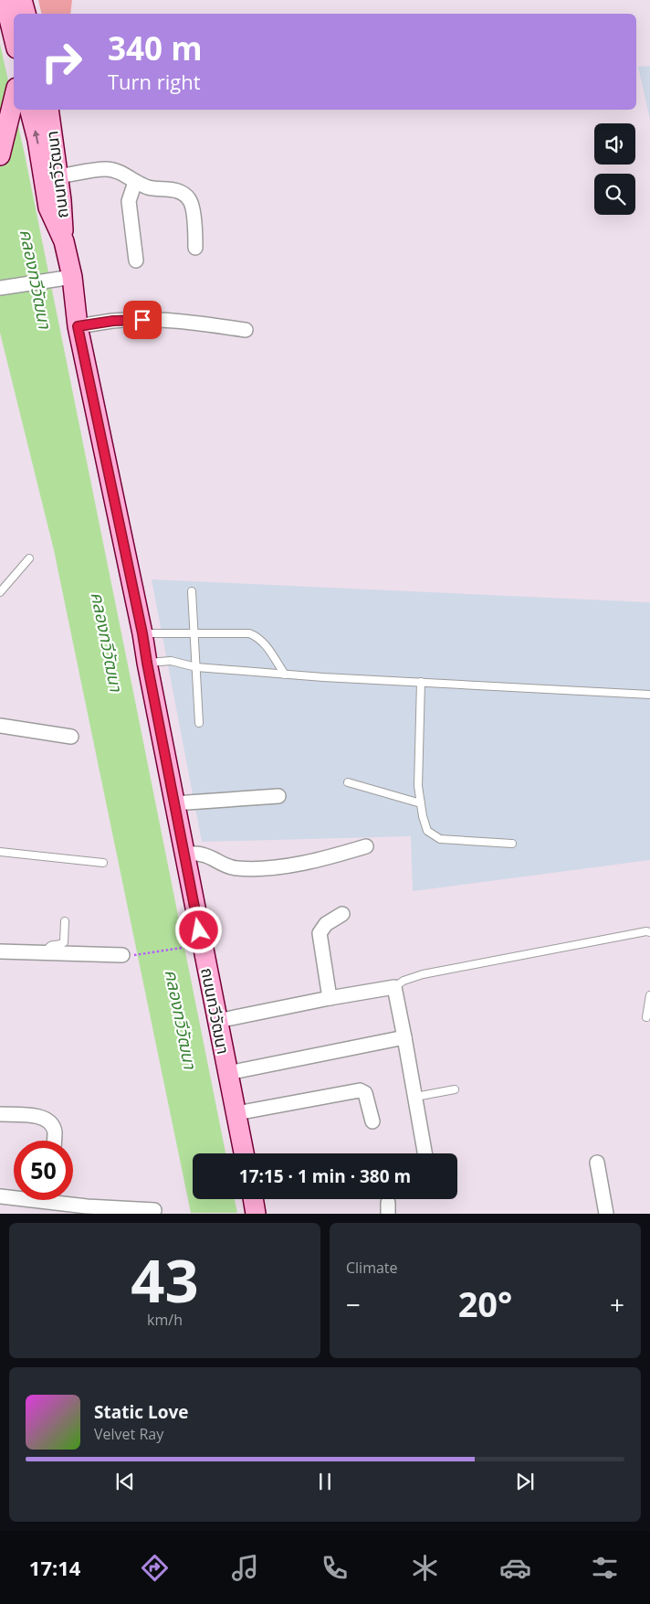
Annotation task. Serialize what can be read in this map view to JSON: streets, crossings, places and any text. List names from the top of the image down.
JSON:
{
  "streets": {
    "main road": ["ถนนทวีวัฒนา"]
  },
  "water": ["คลองทวีวัฒนา"],
  "page": {
    "turn": ["340 m", "Turn right"],
    "limit": "50",
    "trip": "17:15 · 1 min · 380 m",
    "tile": [
      ["43", "km/h"],
      "Climate"
    ],
    "heat": ["−", "20°", "+"],
    "song": ["Static Love", "Velvet Ray"],
    "tabs": "17:14"
  }
}
